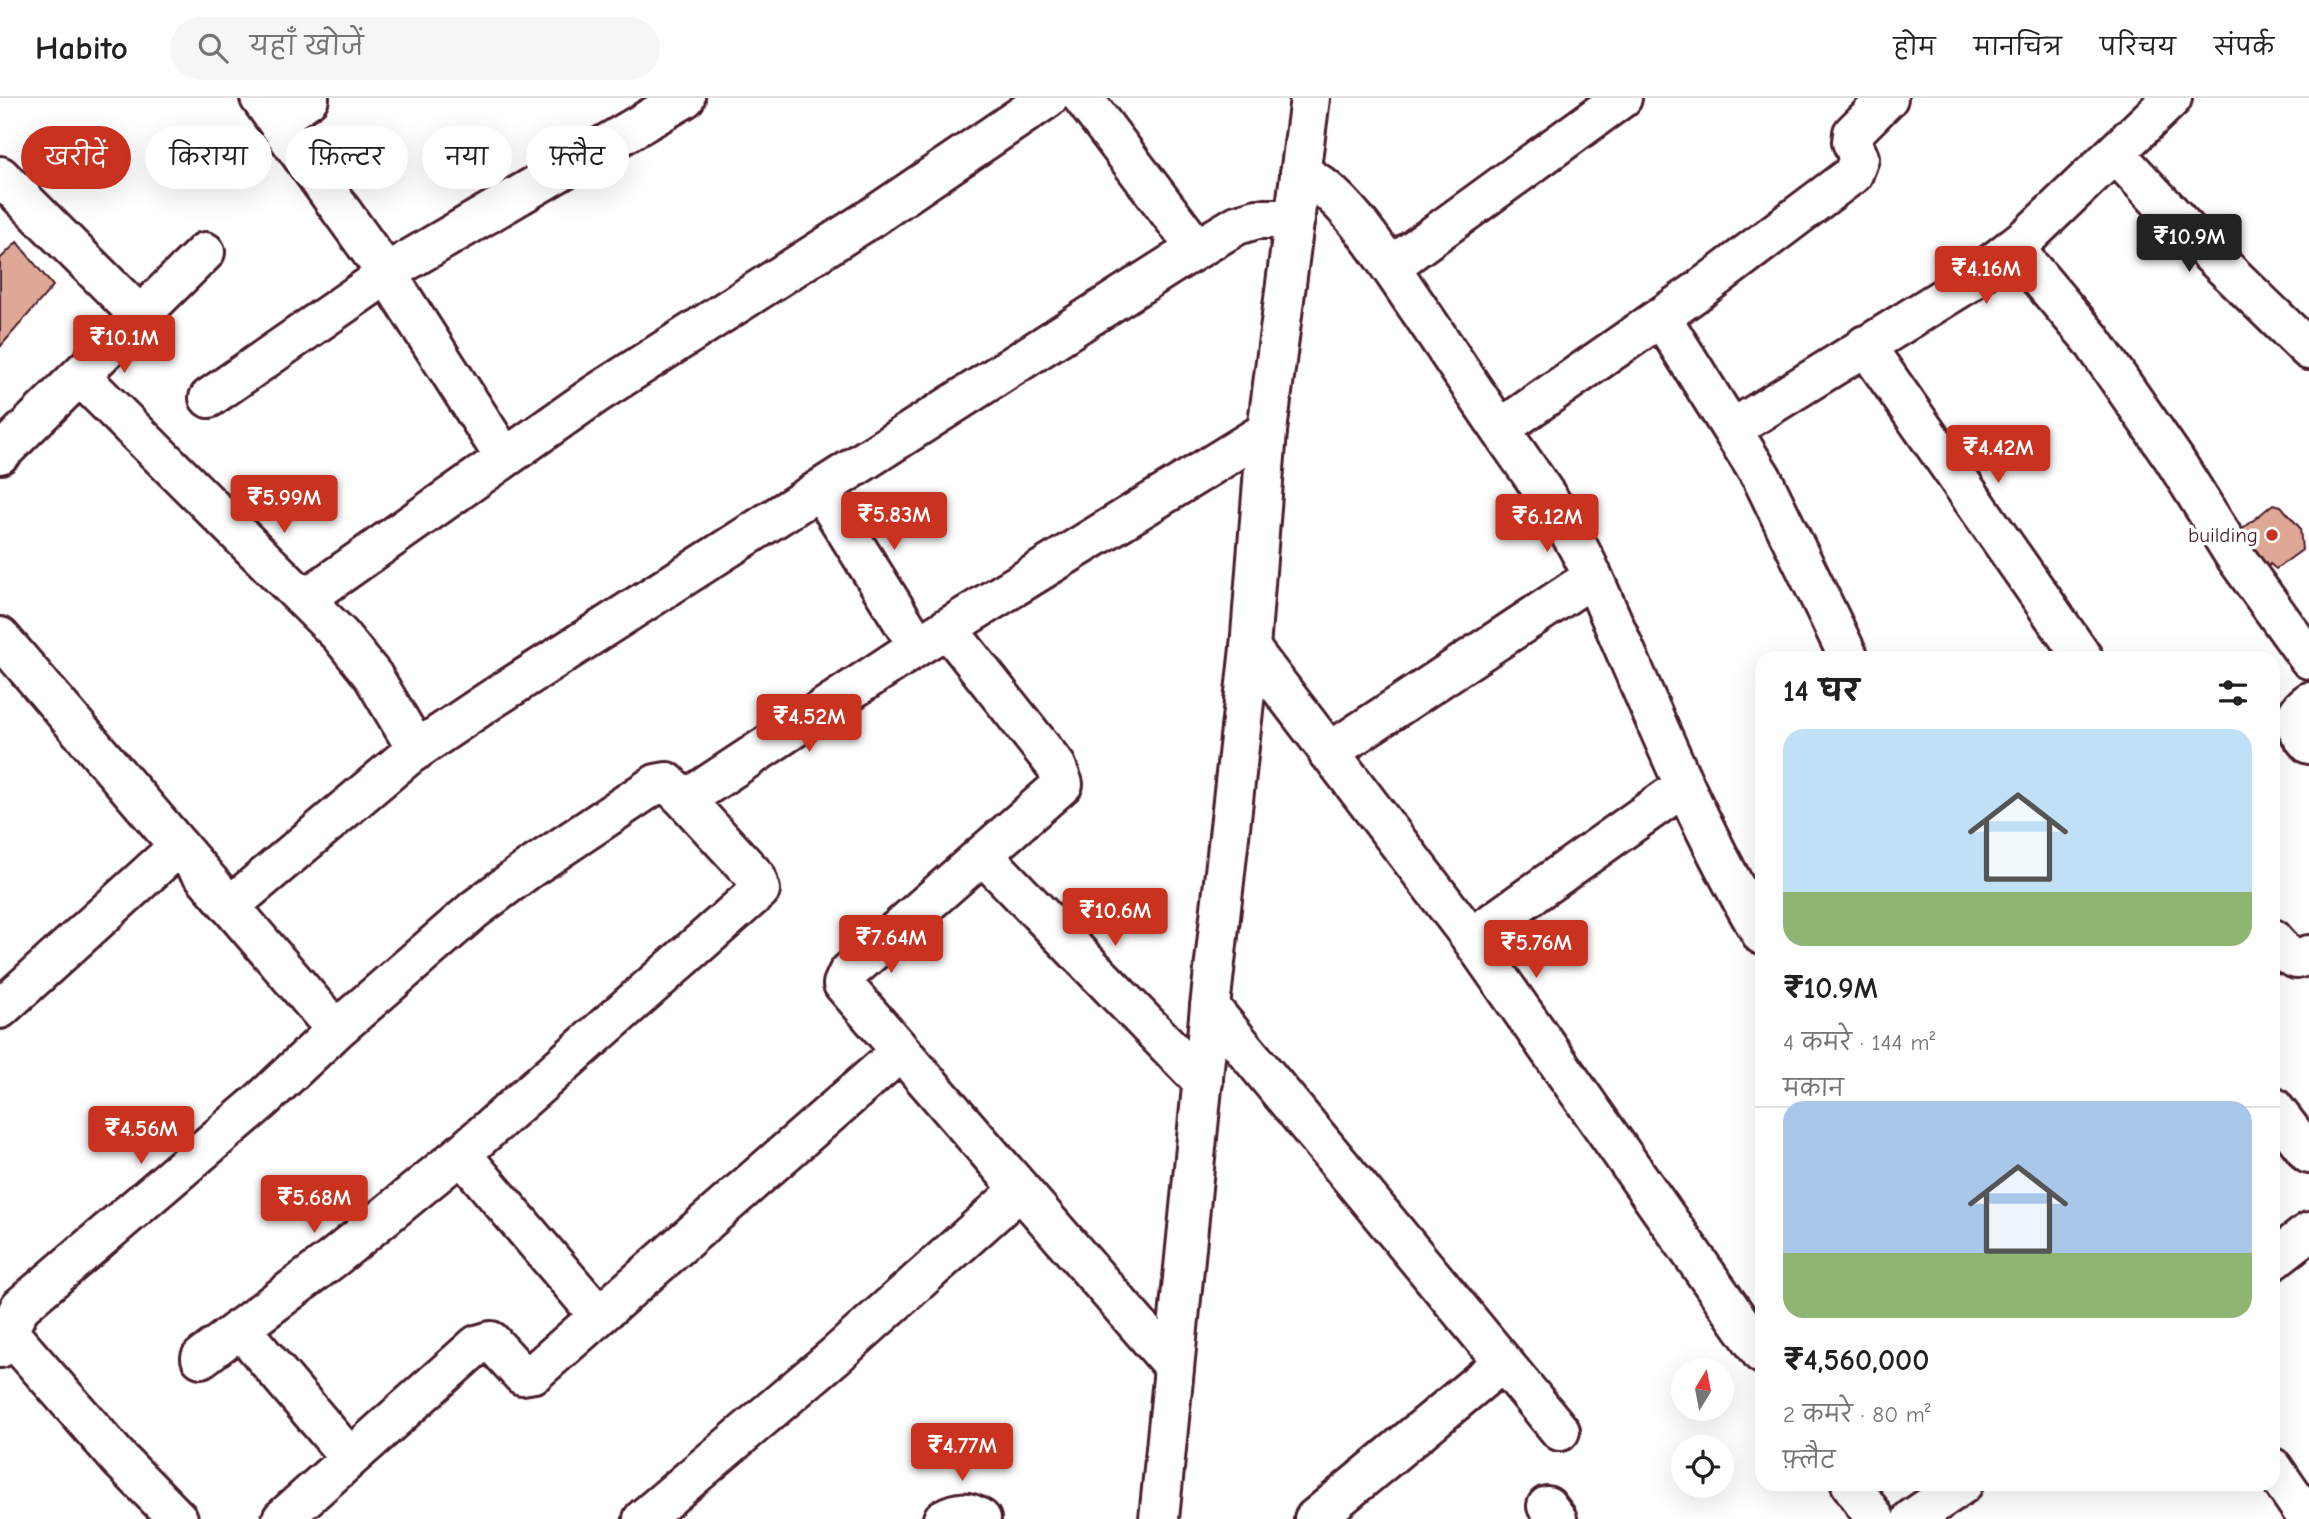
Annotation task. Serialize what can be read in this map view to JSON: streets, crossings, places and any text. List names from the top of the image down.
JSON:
{
  "places": ["building"],
  "north": "top",
  "page": {
    "header": "Habito",
    "search": "यहाँ खोजें",
    "nav": [
      "होम",
      "मानचित्र",
      "परिचय",
      "संपर्क"
    ],
    "chip": [
      "खरीदें",
      "किराया",
      "फ़िल्टर",
      "नया",
      "फ़्लैट"
    ],
    "price": [
      "₹10.9M",
      "₹4.16M",
      "₹10.1M",
      "₹4.42M",
      "₹5.99M",
      "₹5.83M",
      "₹6.12M",
      "₹4.52M",
      "₹10.6M",
      "₹7.64M",
      "₹5.76M",
      "₹4.56M",
      "₹5.68M",
      "₹4.77M"
    ],
    "heading": "14 घर",
    "list": [
      {
        "name": "₹10.9M",
        "note": "4 कमरे · 144 m² · मकान"
      },
      {
        "name": "₹4,560,000",
        "note": "2 कमरे · 80 m² · फ़्लैट"
      }
    ]
  }
}
